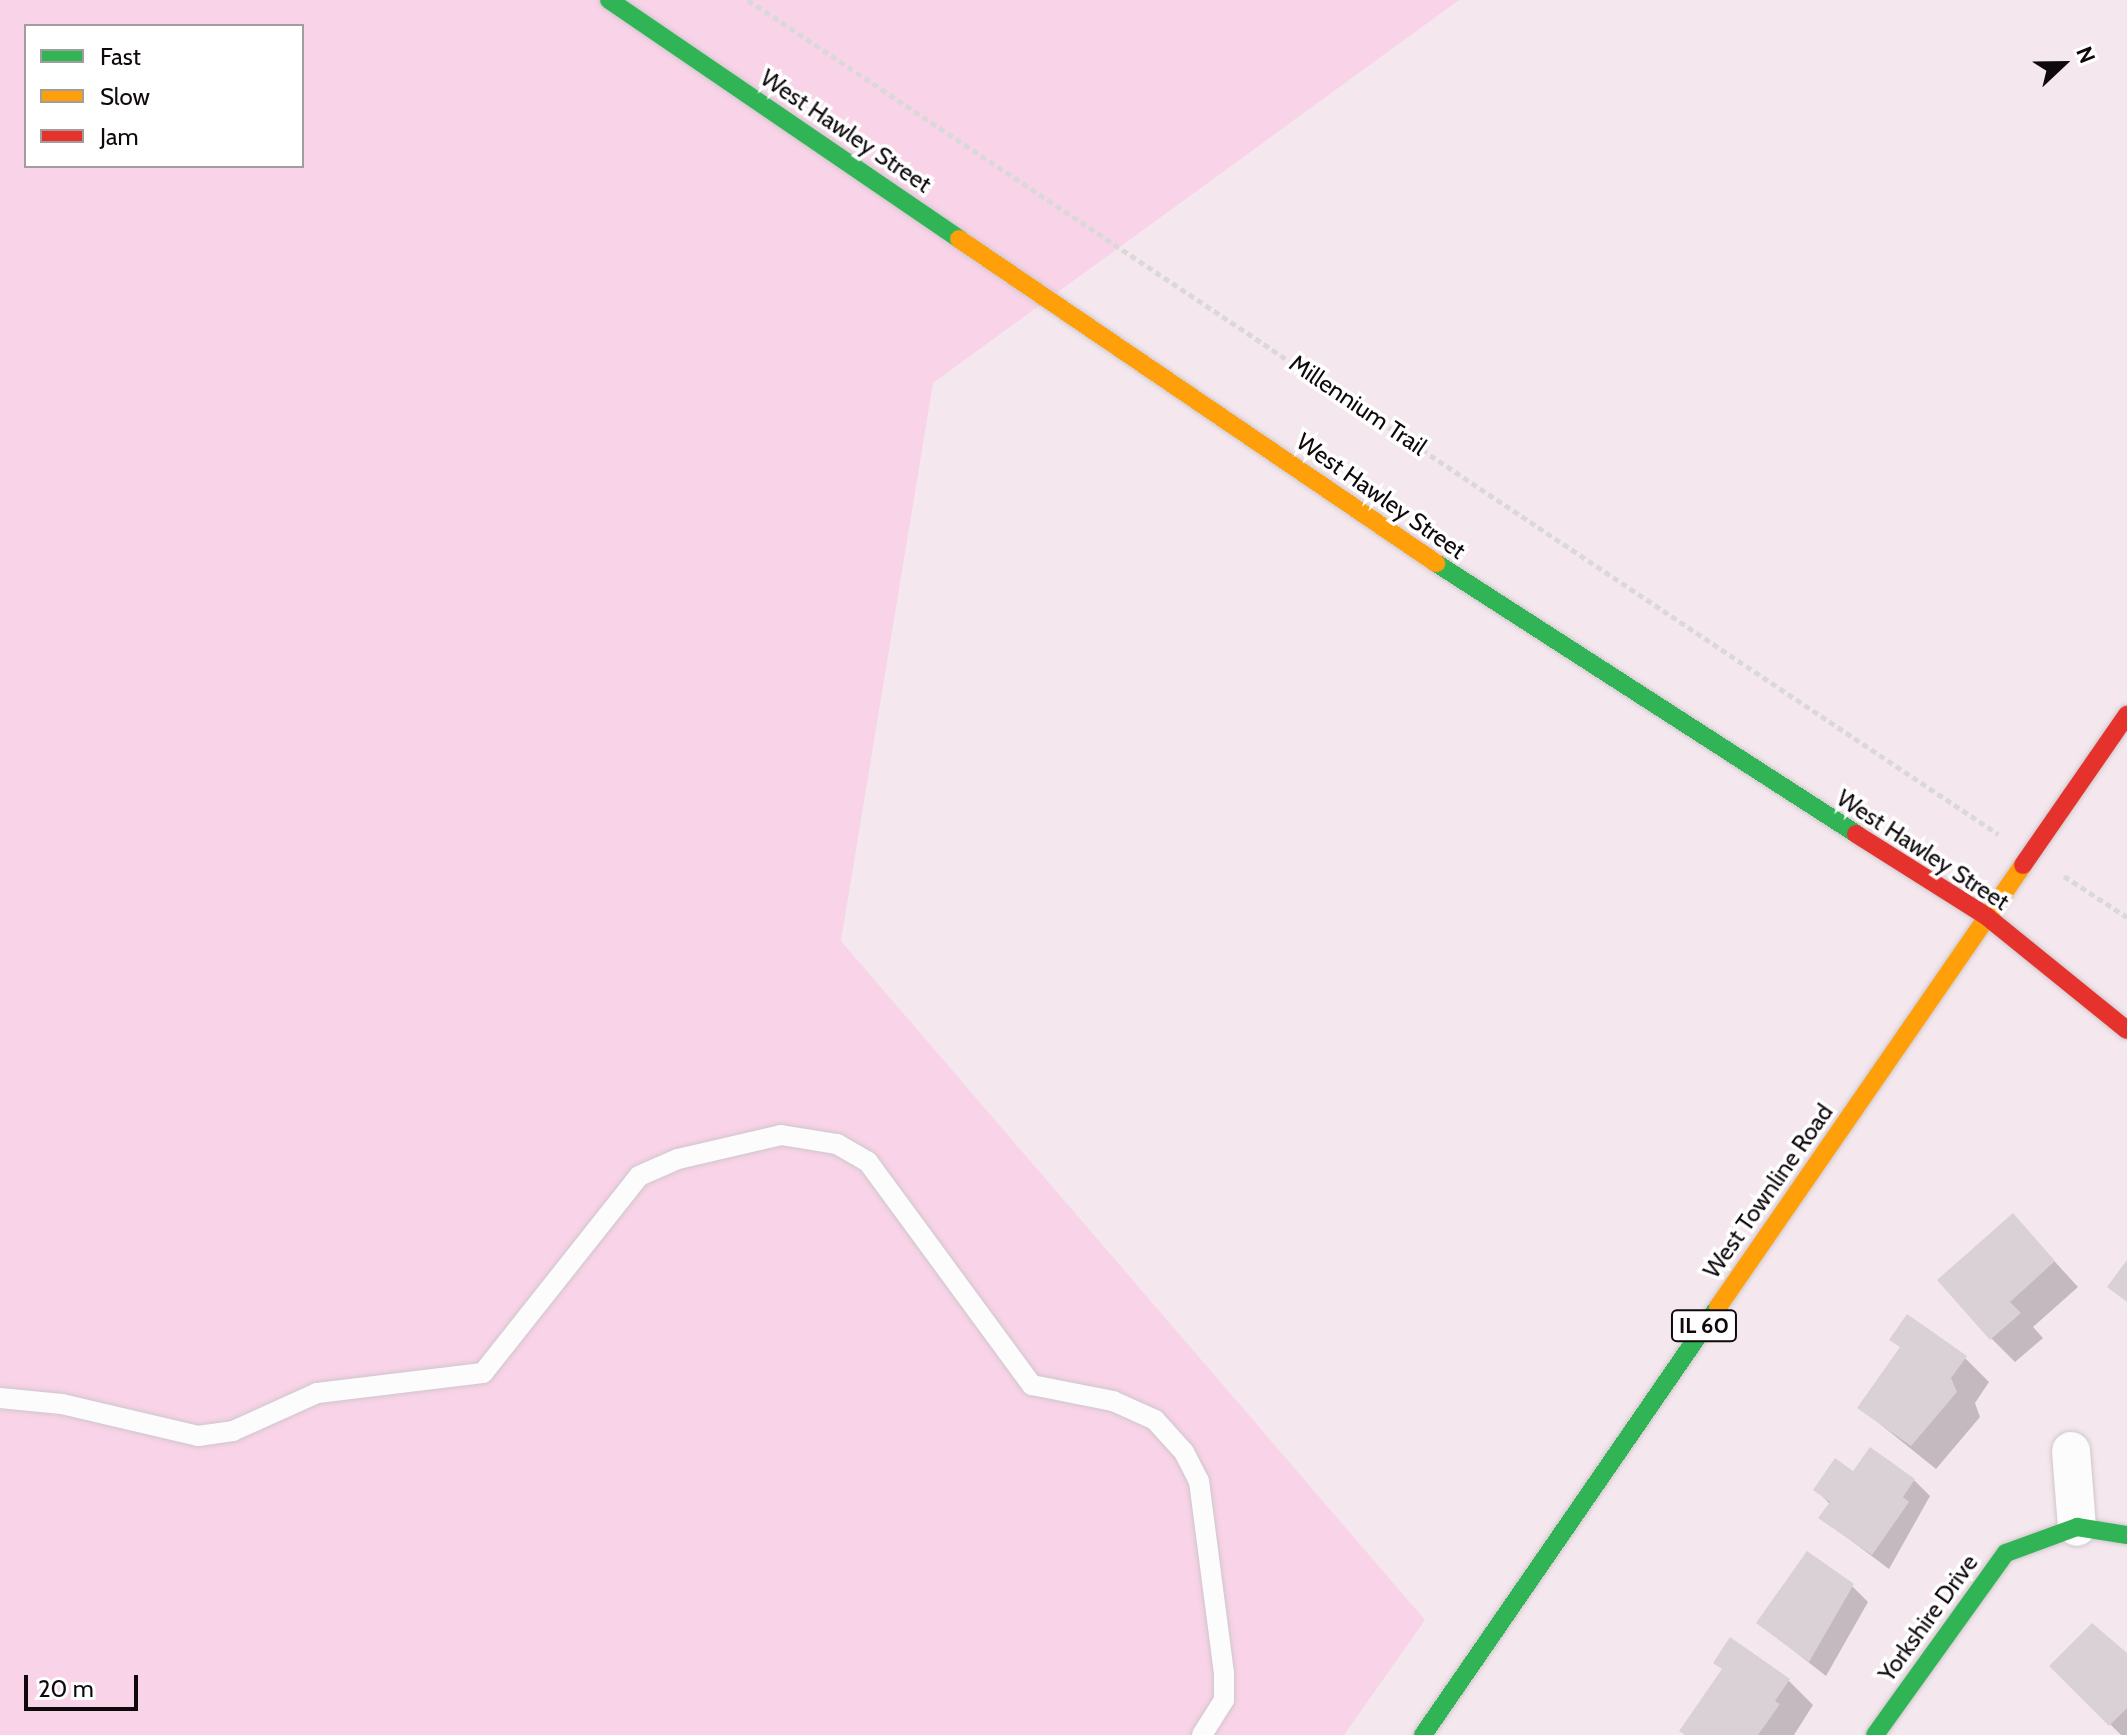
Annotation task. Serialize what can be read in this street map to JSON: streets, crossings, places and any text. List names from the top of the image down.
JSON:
{
  "streets": {
    "street": [
      "West Hawley Street",
      "West Townline Road",
      "IL 60",
      "Yorkshire Drive"
    ],
    "path": ["Millennium Trail"]
  },
  "crossings": [
    ["West Hawley Street", "West Townline Road"]
  ],
  "legend": ["Fast", "Slow", "Jam"],
  "scale_bar": "20 m",
  "north": "right"
}
